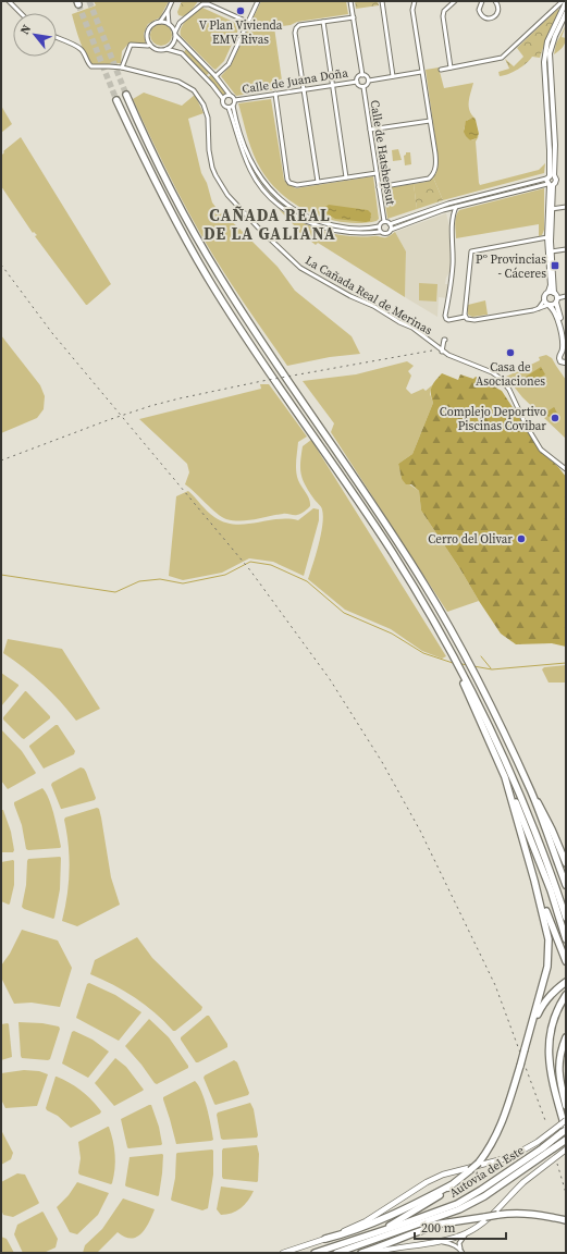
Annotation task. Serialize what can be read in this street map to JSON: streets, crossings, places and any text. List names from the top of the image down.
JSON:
{
  "streets": {
    "highway": ["Autovía del Este"],
    "street": ["Calle de Juana Doña", "Calle de Hatshepsut", "La Cañada Real de Merinas"]
  },
  "crossings": [
    ["Calle de Juana Doña", "Calle de Hatshepsut"]
  ],
  "districts": ["CAÑADA REAL DE LA GALIANA"],
  "places": {
    "other": [
      "V Plan Vivienda EMV Rivas",
      "Casa de Asociaciones",
      "Complejo Deportivo Piscinas Covibar",
      "Cerro del Olivar"
    ],
    "transit": ["Pº Provincias - Cáceres"]
  },
  "scale_bar": "200 m",
  "north": "top left"
}
